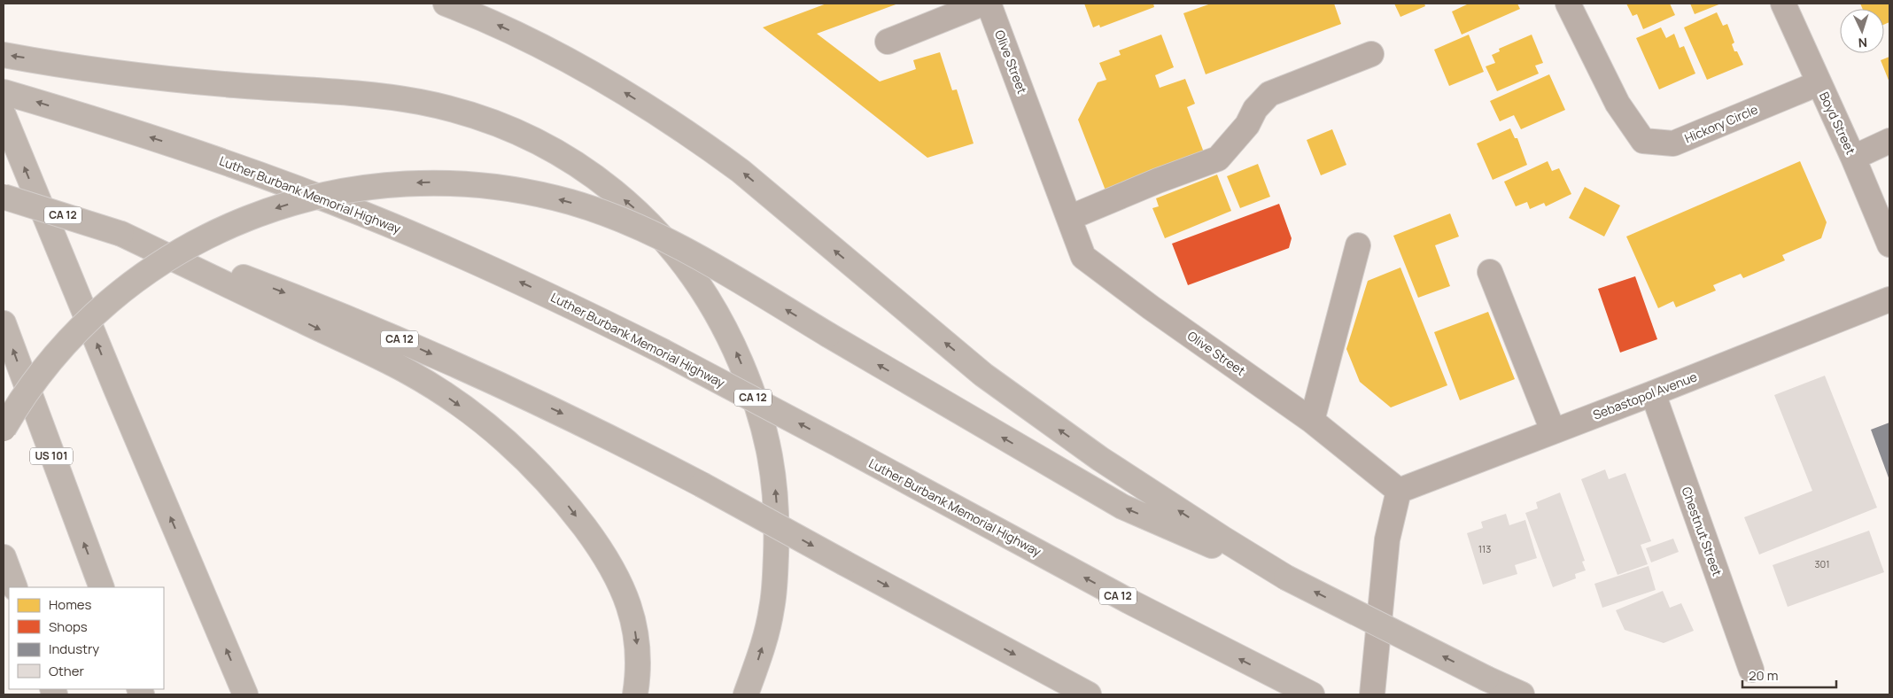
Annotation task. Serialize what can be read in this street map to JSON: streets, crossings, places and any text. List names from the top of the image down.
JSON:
{
  "streets": {
    "highway": ["Luther Burbank Memorial Highway", "CA 12", "US 101"],
    "street": [
      "Olive Street",
      "Boyd Street",
      "Hickory Circle",
      "Sebastopol Avenue",
      "Chestnut Street"
    ]
  },
  "crossings": [
    ["Olive Street", "Sebastopol Avenue"],
    ["Boyd Street", "Hickory Circle"],
    ["Sebastopol Avenue", "Chestnut Street"]
  ],
  "house_numbers": ["113", "301"],
  "legend": [
    "Homes",
    "Shops",
    "Industry",
    "Other"
  ],
  "scale_bar": "20 m",
  "north": "bottom"
}
